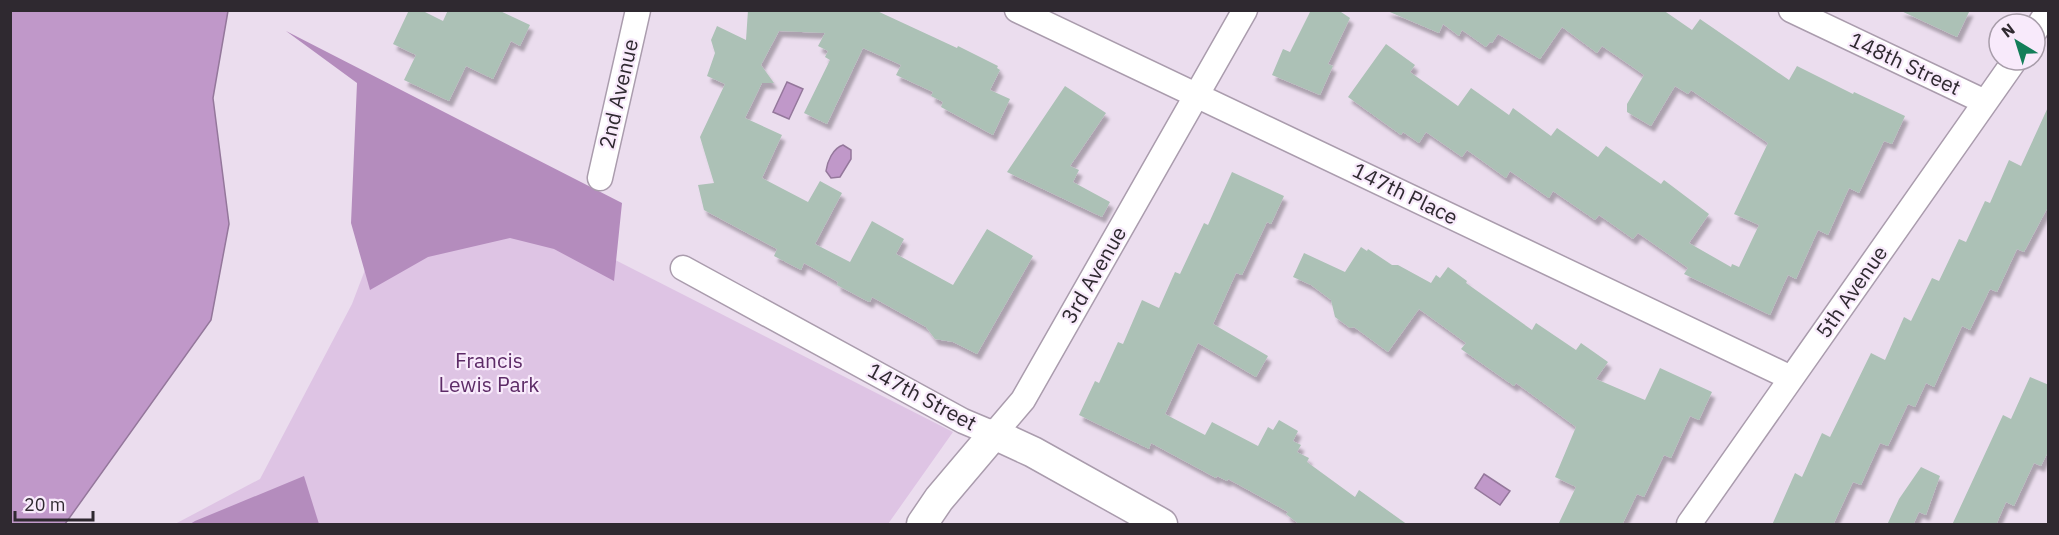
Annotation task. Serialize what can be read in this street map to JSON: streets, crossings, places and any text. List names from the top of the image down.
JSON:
{
  "streets": {
    "street": [
      "148th Street",
      "2nd Avenue",
      "147th Place",
      "3rd Avenue",
      "5th Avenue",
      "147th Street"
    ]
  },
  "crossings": [
    ["148th Street", "5th Avenue"],
    ["147th Place", "3rd Avenue"],
    ["147th Place", "5th Avenue"],
    ["3rd Avenue", "147th Street"]
  ],
  "parks": ["Francis Lewis Park"],
  "scale_bar": "20 m",
  "north": "top left"
}
